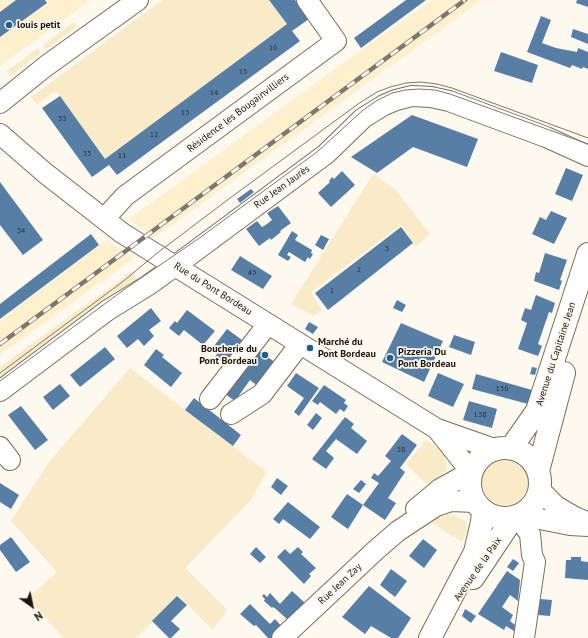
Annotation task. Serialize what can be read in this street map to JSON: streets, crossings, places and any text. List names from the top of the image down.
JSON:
{
  "streets": {
    "main road": ["Avenue du Capitaine Jean", "Avenue de la Paix"],
    "street": [
      "Résidence les Bougainvilliers",
      "Rue Jean Jaurès",
      "Rue du Pont Bordeau",
      "Rue Jean Zay"
    ]
  },
  "crossings": [
    ["Résidence les Bougainvilliers", "Rue du Pont Bordeau"],
    ["Rue Jean Jaurès", "Rue du Pont Bordeau"],
    ["Rue du Pont Bordeau", "Avenue du Capitaine Jean"],
    ["Rue du Pont Bordeau", "Avenue de la Paix"],
    ["Rue du Pont Bordeau", "Rue Jean Zay"],
    ["Avenue du Capitaine Jean", "Avenue de la Paix"],
    ["Avenue du Capitaine Jean", "Rue Jean Zay"],
    ["Avenue de la Paix", "Rue Jean Zay"]
  ],
  "places": [
    "louis petit",
    "Marché du Pont Bordeau",
    "Boucherie du Pont Bordeau",
    "Pizzeria Du Pont Bordeau"
  ],
  "house_numbers": [
    "16",
    "15",
    "14",
    "13",
    "33",
    "12",
    "35",
    "11",
    "34",
    "3",
    "2",
    "43",
    "1",
    "136",
    "138",
    "58"
  ],
  "north": "bottom right"
}
